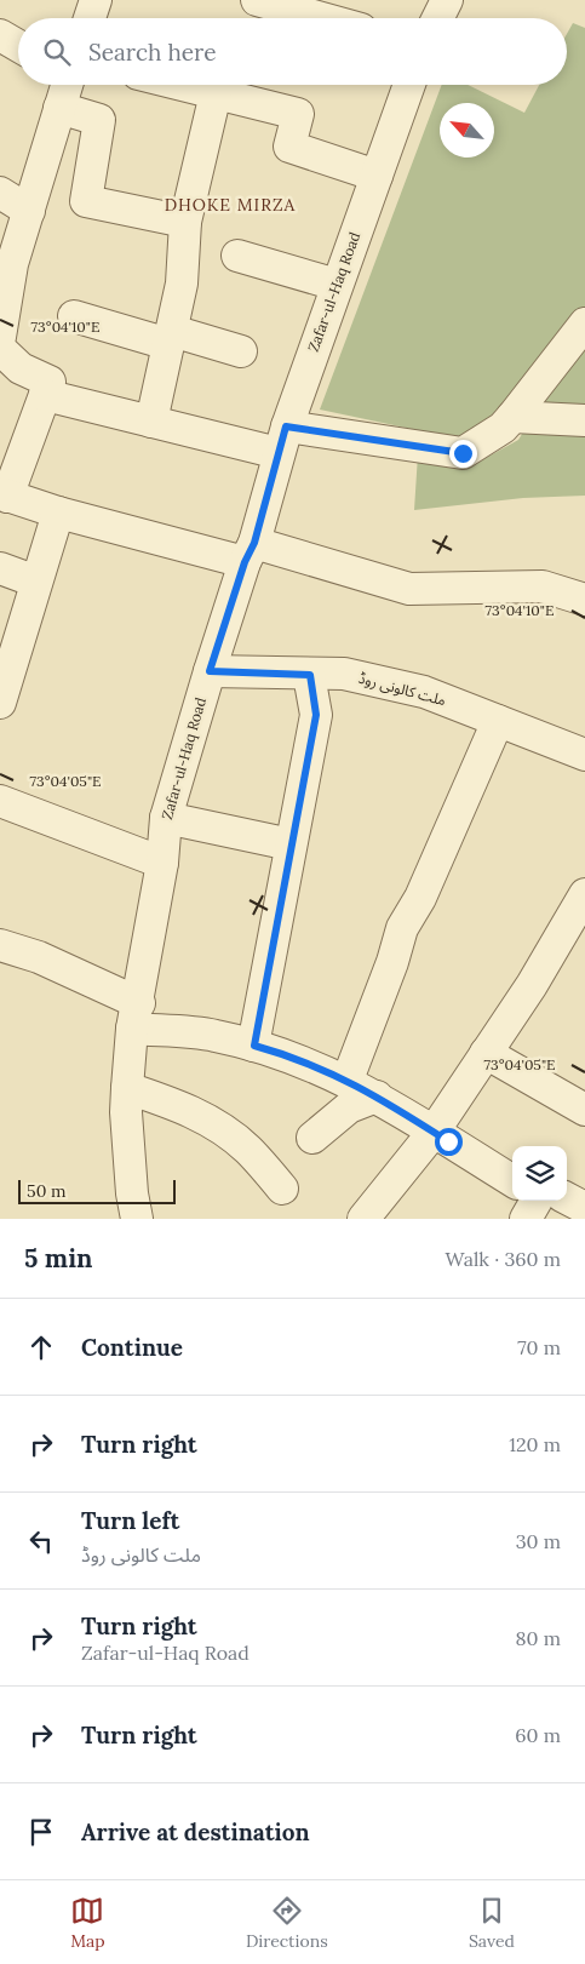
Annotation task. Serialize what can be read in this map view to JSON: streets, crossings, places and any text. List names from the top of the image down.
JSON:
{
  "streets": {
    "street": ["Zafar-ul-Haq Road", "ملت کالونی روڈ"]
  },
  "crossings": [
    ["Zafar-ul-Haq Road", "ملت کالونی روڈ"]
  ],
  "districts": ["DHOKE MIRZA"],
  "scale_bar": "50 m",
  "north": "top left",
  "page": {
    "search": "Search here",
    "scale": "50 m",
    "heading": ["5 min", "Walk · 360 m"],
    "list": [
      ["Continue", "70 m"],
      ["Turn right", "120 m"],
      ["Turn left", "ملت کالونی روڈ", "30 m"],
      ["Turn right", "Zafar-ul-Haq Road", "80 m"],
      ["Turn right", "60 m"],
      "Arrive at destination"
    ],
    "nav": ["Map", "Directions", "Saved"]
  },
  "coordinates": ["73°04'10\"E", "73°04'05\"E"]
}
